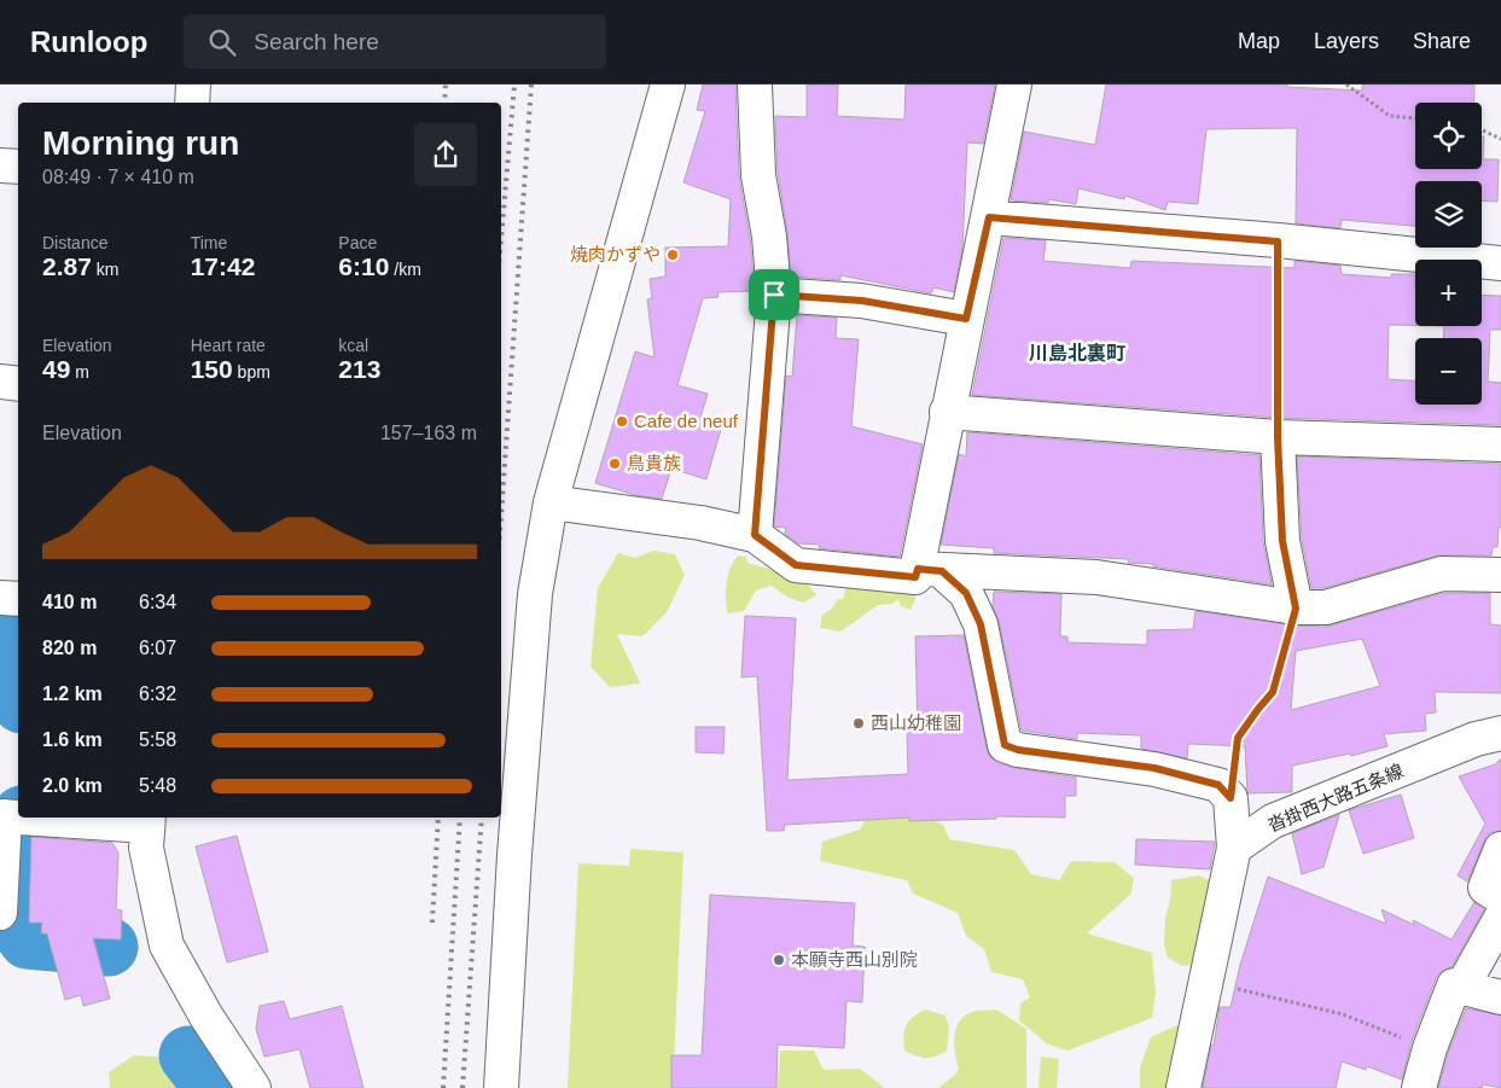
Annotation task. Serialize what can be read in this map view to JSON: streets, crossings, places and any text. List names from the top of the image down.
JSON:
{
  "streets": {
    "street": ["沓掛西大路五条線"]
  },
  "districts": ["川島北裏町"],
  "places": [
    "焼肉かずや",
    "Cafe de neuf",
    "鳥貴族",
    "西山幼稚園",
    "本願寺西山別院"
  ],
  "page": {
    "header": "Runloop",
    "search": "Search here",
    "nav": ["Map", "Layers", "Share"],
    "map_buttons": ["+", "−"],
    "heading": ["Morning run", "08:49 · 7 × 410 m"],
    "stats": [
      ["Distance", "2.87 km"],
      ["Time", "17:42"],
      ["Pace", "6:10 /km"],
      ["Elevation", "49 m"],
      ["Heart rate", "150 bpm"],
      ["kcal", "213"]
    ],
    "chart": ["Elevation", "157–163 m"],
    "list": [
      {
        "name": "410 m",
        "note": "6:34"
      },
      {
        "name": "820 m",
        "note": "6:07"
      },
      {
        "name": "1.2 km",
        "note": "6:32"
      },
      {
        "name": "1.6 km",
        "note": "5:58"
      },
      {
        "name": "2.0 km",
        "note": "5:48"
      }
    ]
  }
}
